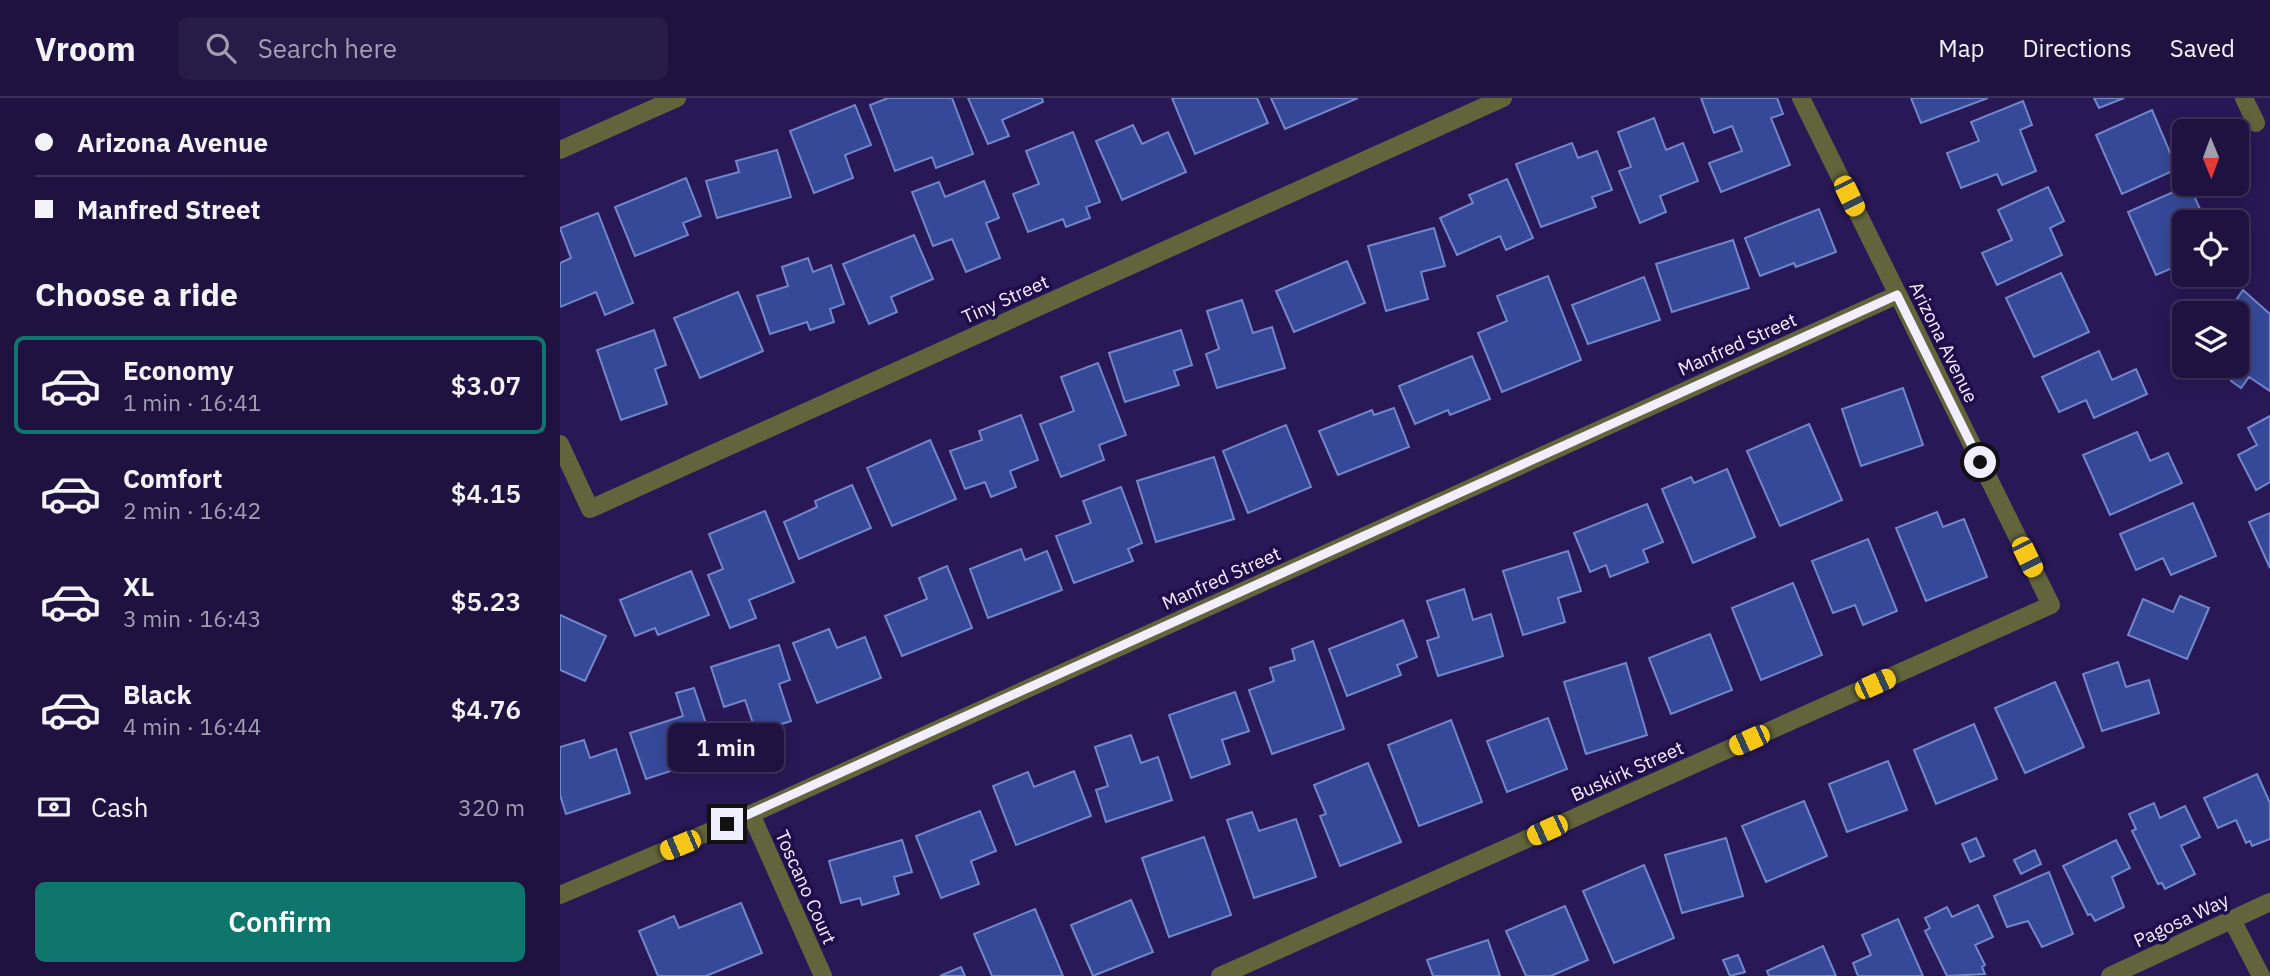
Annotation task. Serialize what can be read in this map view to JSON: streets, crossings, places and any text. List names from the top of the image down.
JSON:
{
  "streets": {
    "street": [
      "Tiny Street",
      "Arizona Avenue",
      "Manfred Street",
      "Buskirk Street",
      "Toscano Court",
      "Pagosa Way"
    ]
  },
  "crossings": [
    ["Arizona Avenue", "Manfred Street"],
    ["Arizona Avenue", "Buskirk Street"],
    ["Manfred Street", "Toscano Court"]
  ],
  "north": "bottom",
  "page": {
    "header": "Vroom",
    "search": "Search here",
    "nav": ["Map", "Directions", "Saved"],
    "banner": ["Arizona Avenue", "Manfred Street"],
    "heading": "Choose a ride",
    "list": [
      {
        "name": "Economy",
        "note": "1 min · 16:41",
        "value": "$3.07"
      },
      {
        "name": "Comfort",
        "note": "2 min · 16:42",
        "value": "$4.15"
      },
      {
        "name": "XL",
        "note": "3 min · 16:43",
        "value": "$5.23"
      },
      {
        "name": "Black",
        "note": "4 min · 16:44",
        "value": "$4.76"
      }
    ],
    "bubble": "1 min",
    "pay": ["Cash", "320 m"],
    "buttons": "Confirm"
  }
}
